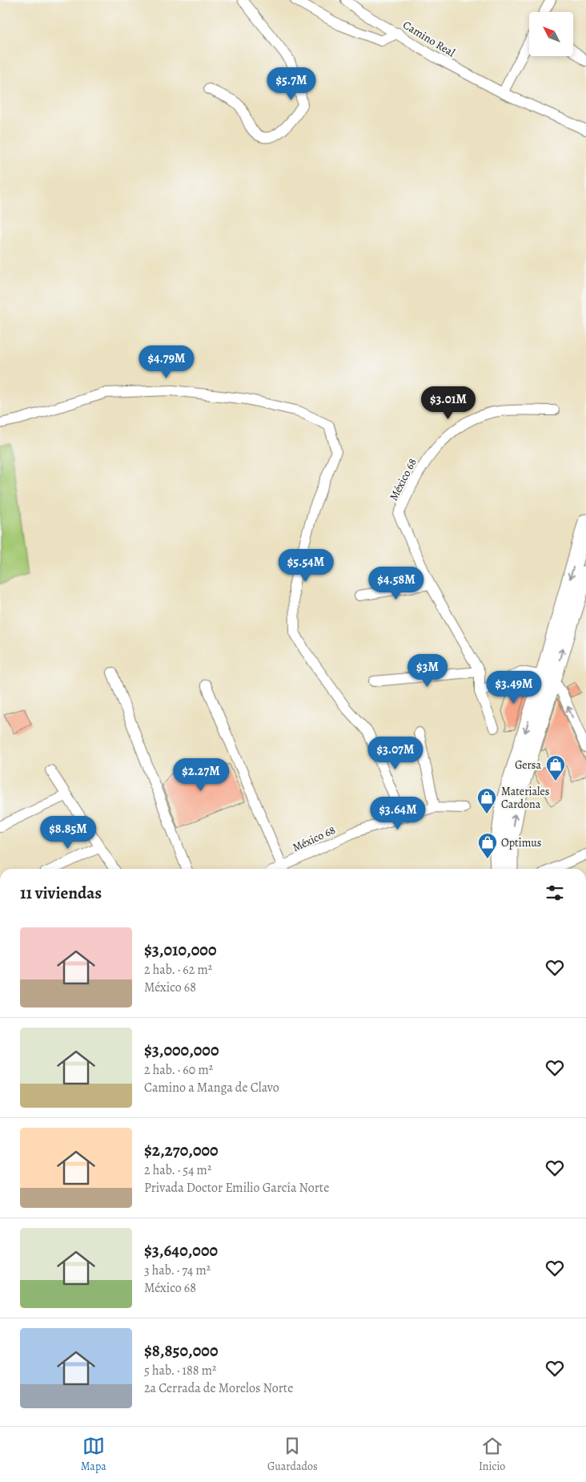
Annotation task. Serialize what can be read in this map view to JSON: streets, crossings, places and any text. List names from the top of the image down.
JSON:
{
  "streets": {
    "street": ["Camino Real", "México 68"]
  },
  "places": {
    "shop": ["Gersa", "Materiales Cardona", "Optimus"]
  },
  "north": "top left",
  "page": {
    "price": [
      "$5.7M",
      "$4.79M",
      "$3.01M",
      "$5.54M",
      "$4.58M",
      "$3M",
      "$3.49M",
      "$3.07M",
      "$2.27M",
      "$3.64M",
      "$8.85M"
    ],
    "heading": "11 viviendas",
    "list": [
      {
        "name": "$3,010,000",
        "note": "2 hab. · 62 m² · México 68"
      },
      {
        "name": "$3,000,000",
        "note": "2 hab. · 60 m² · Camino a Manga de Clavo"
      },
      {
        "name": "$2,270,000",
        "note": "2 hab. · 54 m² · Privada Doctor Emilio García Norte"
      },
      {
        "name": "$3,640,000",
        "note": "3 hab. · 74 m² · México 68"
      },
      {
        "name": "$8,850,000",
        "note": "5 hab. · 188 m² · 2a Cerrada de Morelos Norte"
      }
    ],
    "tabs": ["Mapa", "Guardados", "Inicio"]
  }
}
